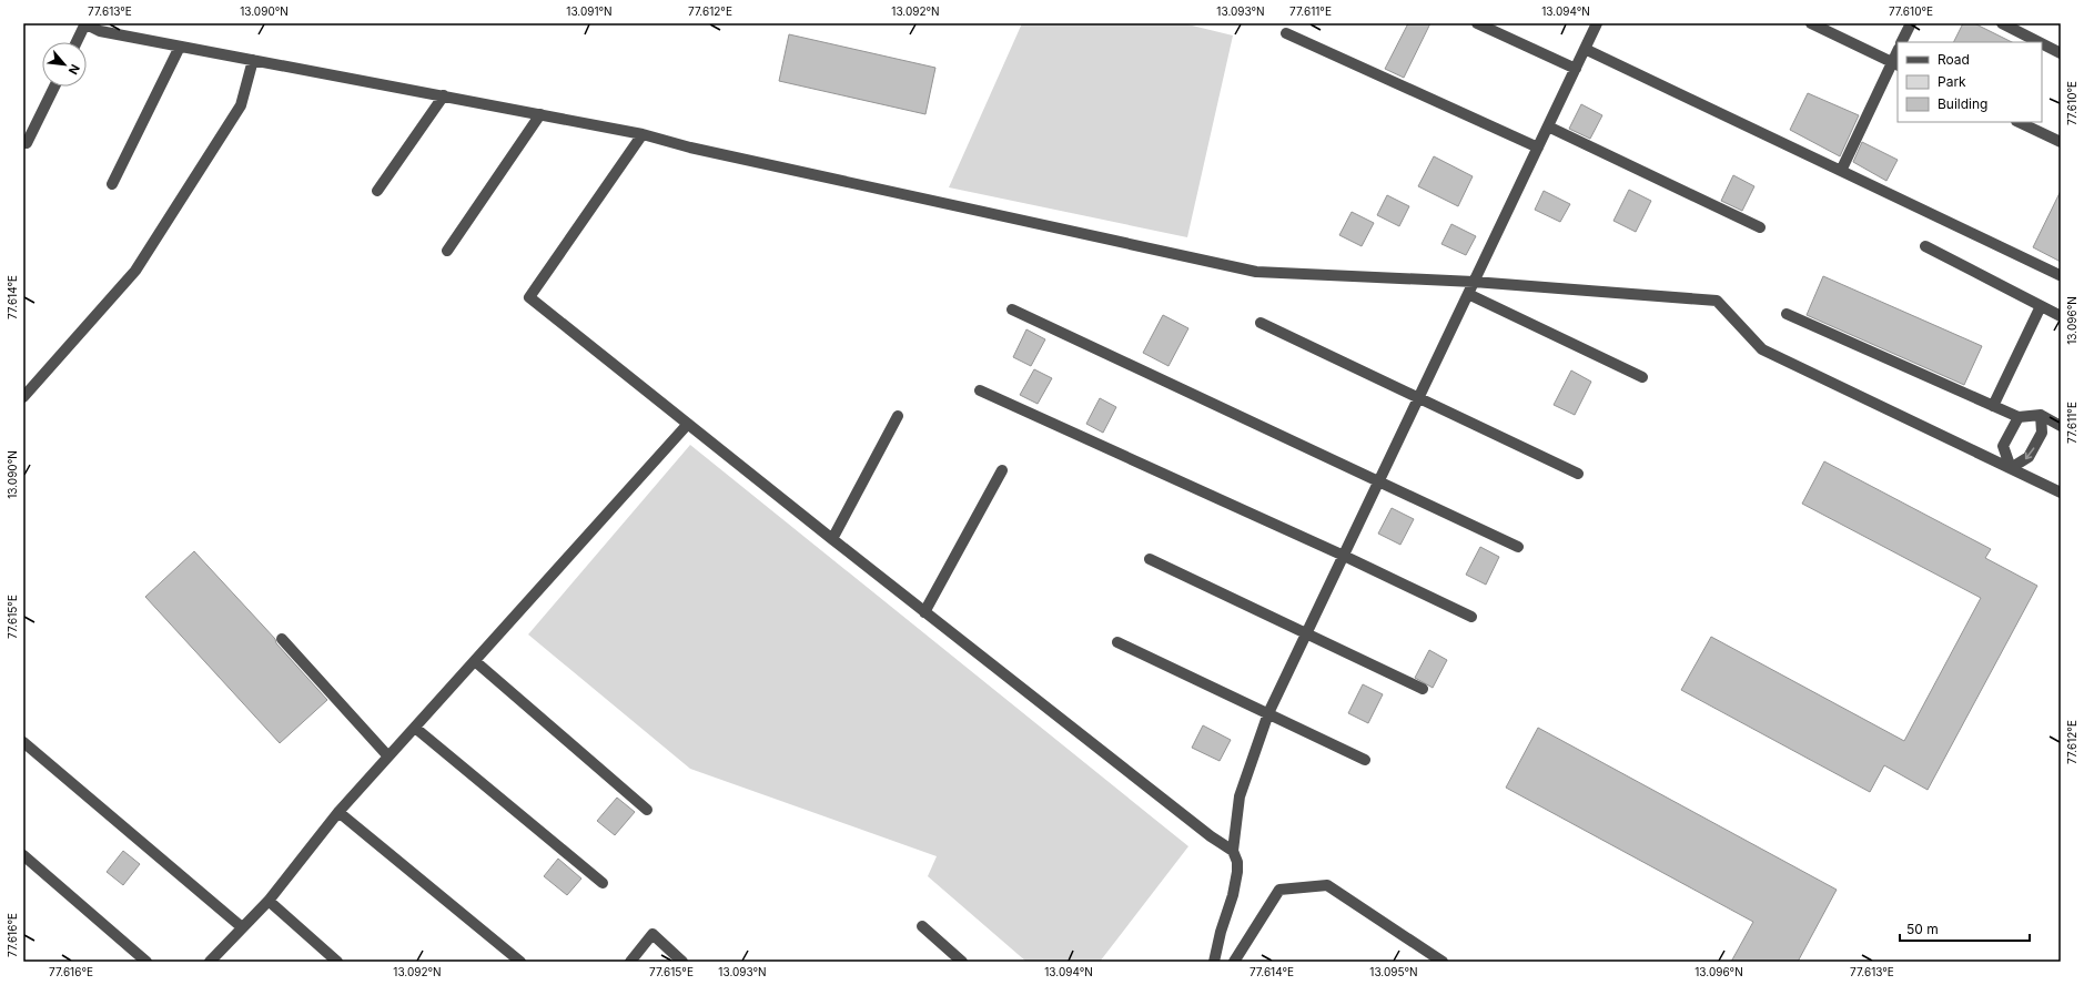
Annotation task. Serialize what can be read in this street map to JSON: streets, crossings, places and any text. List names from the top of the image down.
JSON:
{
  "legend": ["Road", "Park", "Building"],
  "scale_bar": "50 m",
  "north": "bottom right",
  "coordinates": [
    "77.613°E",
    "13.090°N",
    "13.091°N",
    "77.612°E",
    "13.092°N",
    "13.093°N",
    "77.611°E",
    "13.094°N",
    "77.610°E",
    "77.614°E",
    "13.096°N",
    "77.615°E",
    "77.616°E",
    "13.095°N"
  ]
}
